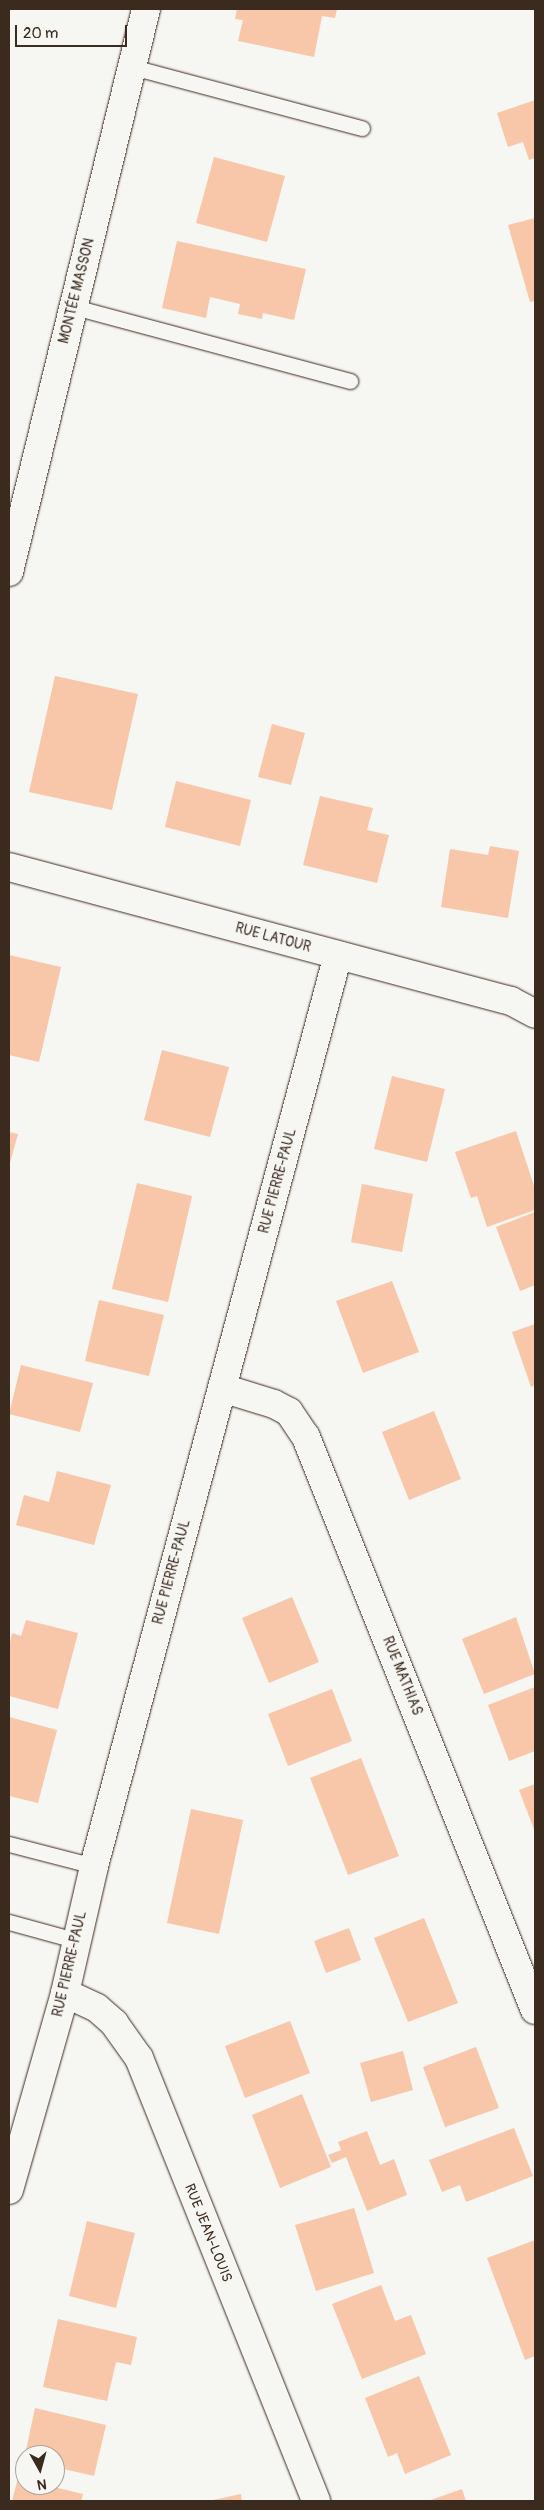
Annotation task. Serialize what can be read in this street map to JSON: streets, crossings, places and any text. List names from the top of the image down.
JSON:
{
  "streets": {
    "street": [
      "MONTÉE MASSON",
      "RUE LATOUR",
      "RUE PIERRE-PAUL",
      "RUE MATHIAS",
      "RUE JEAN-LOUIS"
    ]
  },
  "crossings": [
    ["RUE LATOUR", "RUE PIERRE-PAUL"],
    ["RUE PIERRE-PAUL", "RUE MATHIAS"],
    ["RUE PIERRE-PAUL", "RUE JEAN-LOUIS"]
  ],
  "scale_bar": "20 m",
  "north": "bottom"
}
